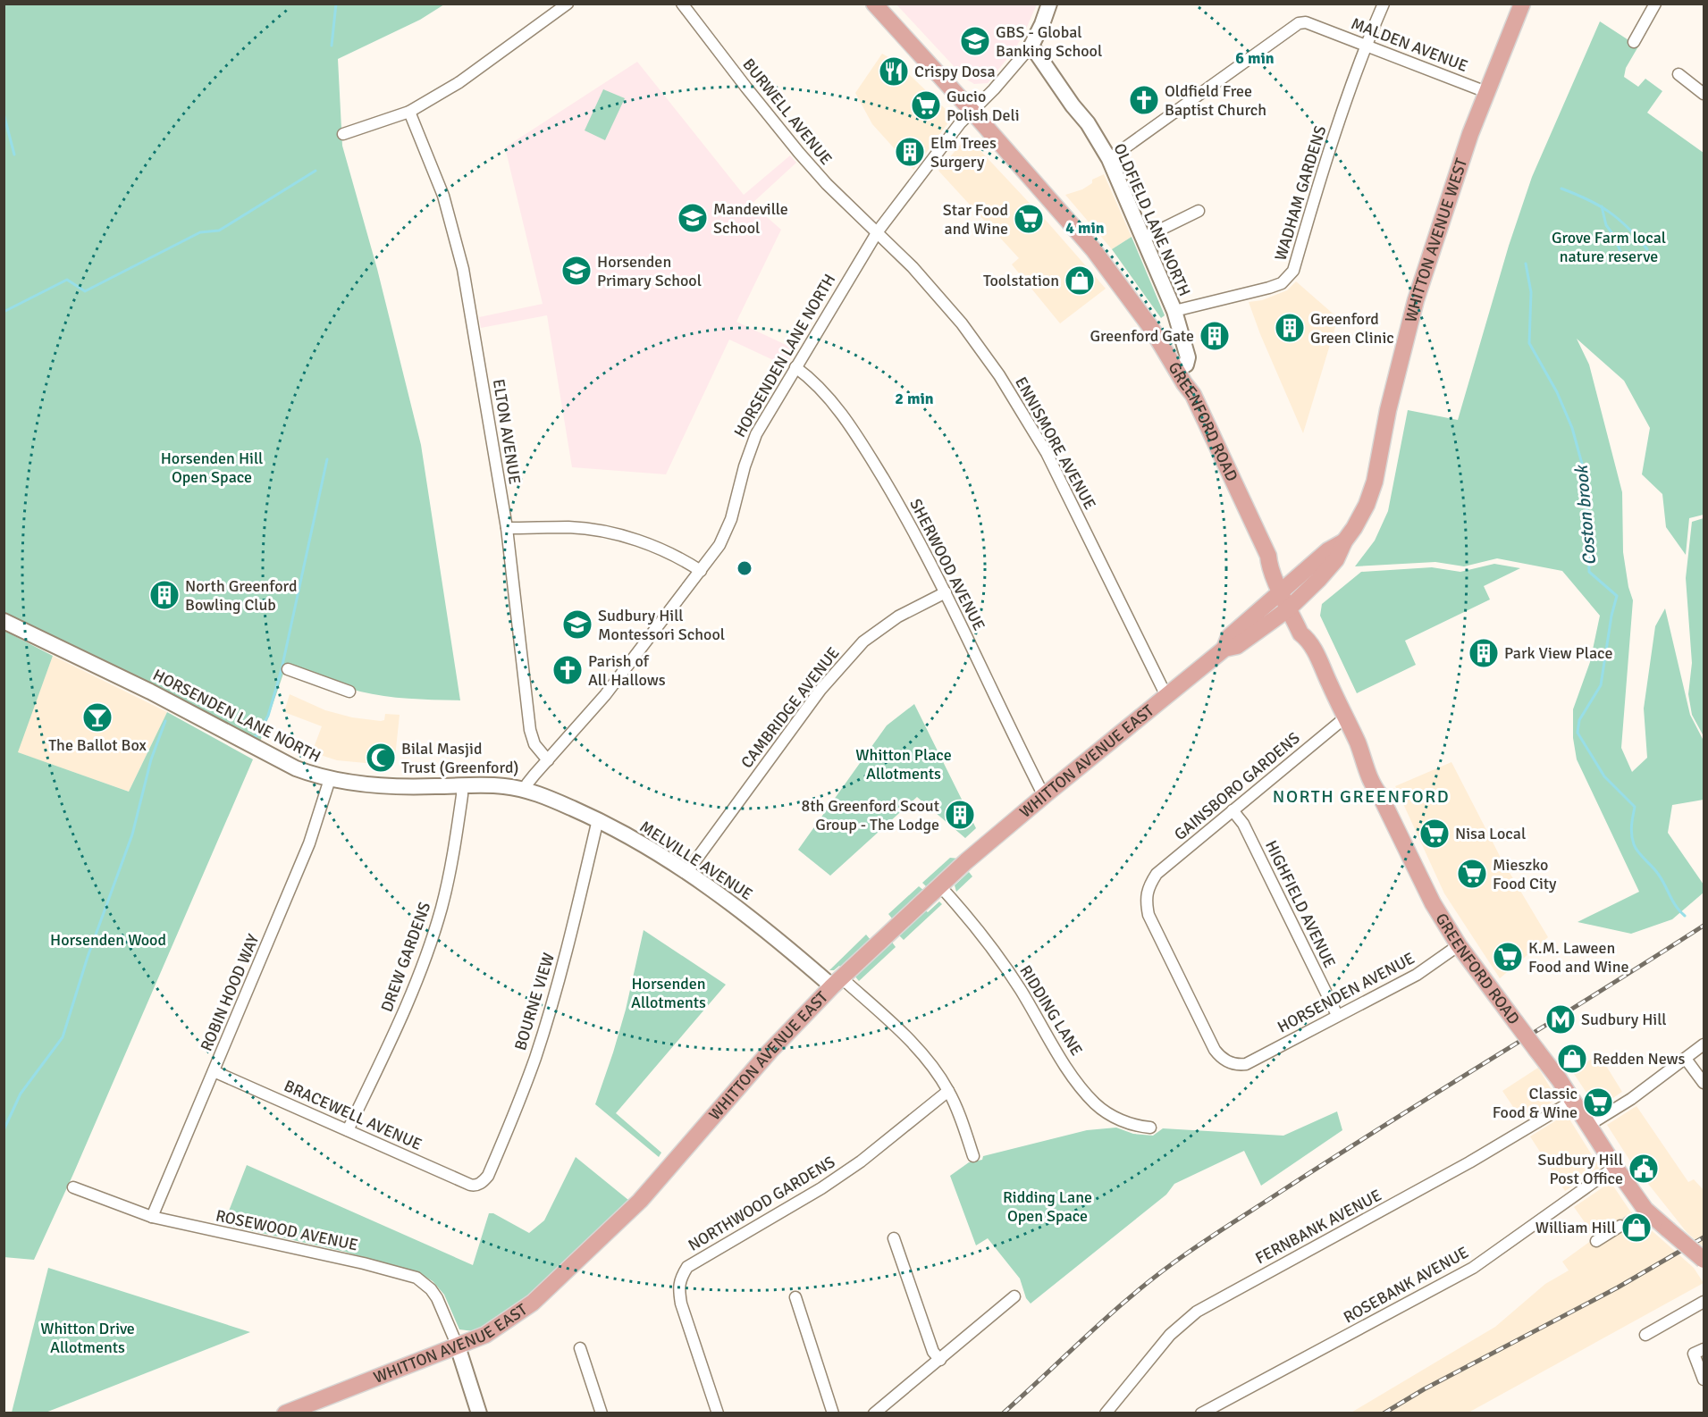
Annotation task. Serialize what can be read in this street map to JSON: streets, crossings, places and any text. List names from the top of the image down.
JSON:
{
  "streets": {
    "main road": ["WHITTON AVENUE WEST", "GREENFORD ROAD", "WHITTON AVENUE EAST"],
    "street": [
      "MALDEN AVENUE",
      "BURWELL AVENUE",
      "WADHAM GARDENS",
      "OLDFIELD LANE NORTH",
      "HORSENDEN LANE NORTH",
      "ELTON AVENUE",
      "ENNISMORE AVENUE",
      "SHERWOOD AVENUE",
      "CAMBRIDGE AVENUE",
      "GAINSBORO GARDENS",
      "MELVILLE AVENUE",
      "HIGHFIELD AVENUE",
      "DREW GARDENS",
      "ROBIN HOOD WAY",
      "HORSENDEN AVENUE",
      "BOURNE VIEW",
      "RIDDING LANE",
      "BRACEWELL AVENUE",
      "NORTHWOOD GARDENS",
      "FERNBANK AVENUE",
      "ROSEWOOD AVENUE",
      "ROSEBANK AVENUE"
    ]
  },
  "crossings": [
    ["MALDEN AVENUE", "WADHAM GARDENS"],
    ["MALDEN AVENUE", "OLDFIELD LANE NORTH"],
    ["MALDEN AVENUE", "WHITTON AVENUE WEST"],
    ["BURWELL AVENUE", "HORSENDEN LANE NORTH"],
    ["BURWELL AVENUE", "ENNISMORE AVENUE"],
    ["WADHAM GARDENS", "OLDFIELD LANE NORTH"],
    ["OLDFIELD LANE NORTH", "HORSENDEN LANE NORTH"],
    ["OLDFIELD LANE NORTH", "GREENFORD ROAD"],
    ["WHITTON AVENUE WEST", "GREENFORD ROAD"],
    ["WHITTON AVENUE WEST", "WHITTON AVENUE EAST"],
    ["HORSENDEN LANE NORTH", "GREENFORD ROAD"],
    ["HORSENDEN LANE NORTH", "ELTON AVENUE"],
    ["HORSENDEN LANE NORTH", "ENNISMORE AVENUE"],
    ["HORSENDEN LANE NORTH", "SHERWOOD AVENUE"],
    ["HORSENDEN LANE NORTH", "MELVILLE AVENUE"],
    ["HORSENDEN LANE NORTH", "DREW GARDENS"],
    ["HORSENDEN LANE NORTH", "ROBIN HOOD WAY"],
    ["GREENFORD ROAD", "WHITTON AVENUE EAST"],
    ["GREENFORD ROAD", "GAINSBORO GARDENS"],
    ["GREENFORD ROAD", "HORSENDEN AVENUE"],
    ["GREENFORD ROAD", "FERNBANK AVENUE"],
    ["GREENFORD ROAD", "ROSEBANK AVENUE"],
    ["ENNISMORE AVENUE", "WHITTON AVENUE EAST"],
    ["SHERWOOD AVENUE", "CAMBRIDGE AVENUE"],
    ["SHERWOOD AVENUE", "WHITTON AVENUE EAST"],
    ["CAMBRIDGE AVENUE", "MELVILLE AVENUE"],
    ["WHITTON AVENUE EAST", "MELVILLE AVENUE"],
    ["WHITTON AVENUE EAST", "RIDDING LANE"],
    ["WHITTON AVENUE EAST", "ROSEWOOD AVENUE"],
    ["GAINSBORO GARDENS", "HIGHFIELD AVENUE"],
    ["GAINSBORO GARDENS", "HORSENDEN AVENUE"],
    ["MELVILLE AVENUE", "BOURNE VIEW"],
    ["HIGHFIELD AVENUE", "HORSENDEN AVENUE"],
    ["DREW GARDENS", "BRACEWELL AVENUE"],
    ["ROBIN HOOD WAY", "BRACEWELL AVENUE"],
    ["ROBIN HOOD WAY", "ROSEWOOD AVENUE"],
    ["BOURNE VIEW", "BRACEWELL AVENUE"]
  ],
  "districts": ["NORTH GREENFORD"],
  "water": ["Coston brook"],
  "parks": [
    "Grove Farm local nature reserve",
    "Horsenden Hill Open Space",
    "Whitton Place Allotments",
    "Horsenden Wood",
    "Horsenden Allotments",
    "Ridding Lane Open Space",
    "Whitton Drive Allotments"
  ],
  "places": {
    "school or university": [
      "GBS - Global Banking School",
      "Mandeville School",
      "Horsenden Primary School",
      "Sudbury Hill Montessori School"
    ],
    "restaurant": ["Crispy Dosa"],
    "church": ["Oldfield Free Baptist Church", "Parish of All Hallows"],
    "supermarket": [
      "Gucio Polish Deli",
      "Star Food and Wine",
      "Nisa Local",
      "Mieszko Food City",
      "K.M. Laween Food and Wine",
      "Classic Food & Wine"
    ],
    "building": [
      "Elm Trees Surgery",
      "Greenford Green Clinic",
      "Greenford Gate",
      "North Greenford Bowling Club",
      "Park View Place",
      "8th Greenford Scout Group - The Lodge"
    ],
    "shop": ["Toolstation", "Redden News", "William Hill"],
    "bar": ["The Ballot Box"],
    "mosque": ["Bilal Masjid Trust (Greenford)"],
    "metro station": ["Sudbury Hill"],
    "public building": ["Sudbury Hill Post Office"]
  },
  "rings": ["6 min", "4 min", "2 min"]
}
